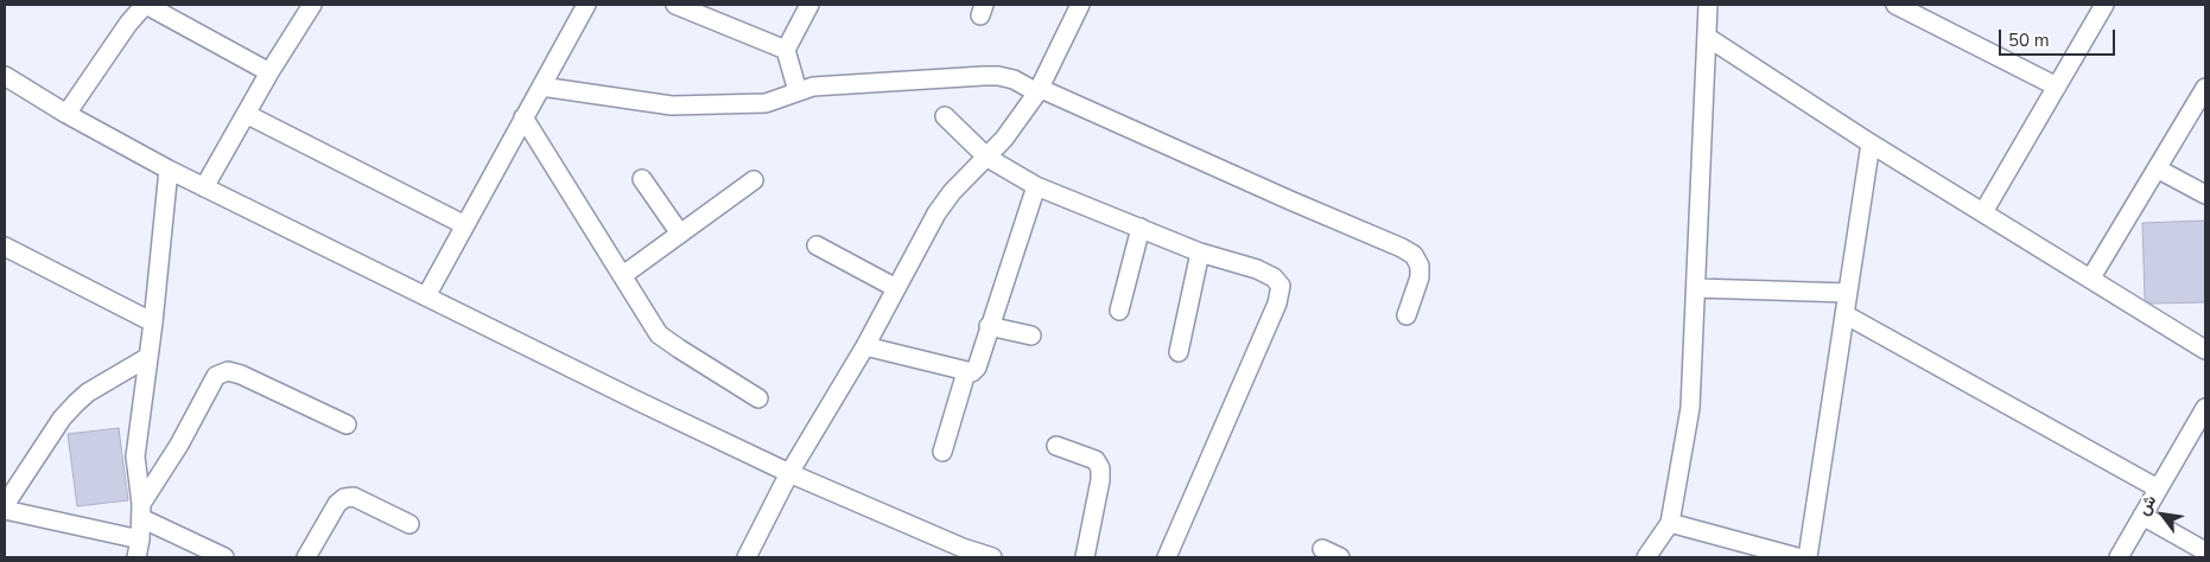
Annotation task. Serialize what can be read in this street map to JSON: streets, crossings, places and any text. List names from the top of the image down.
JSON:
{
  "scale_bar": "50 m",
  "north": "top left"
}
